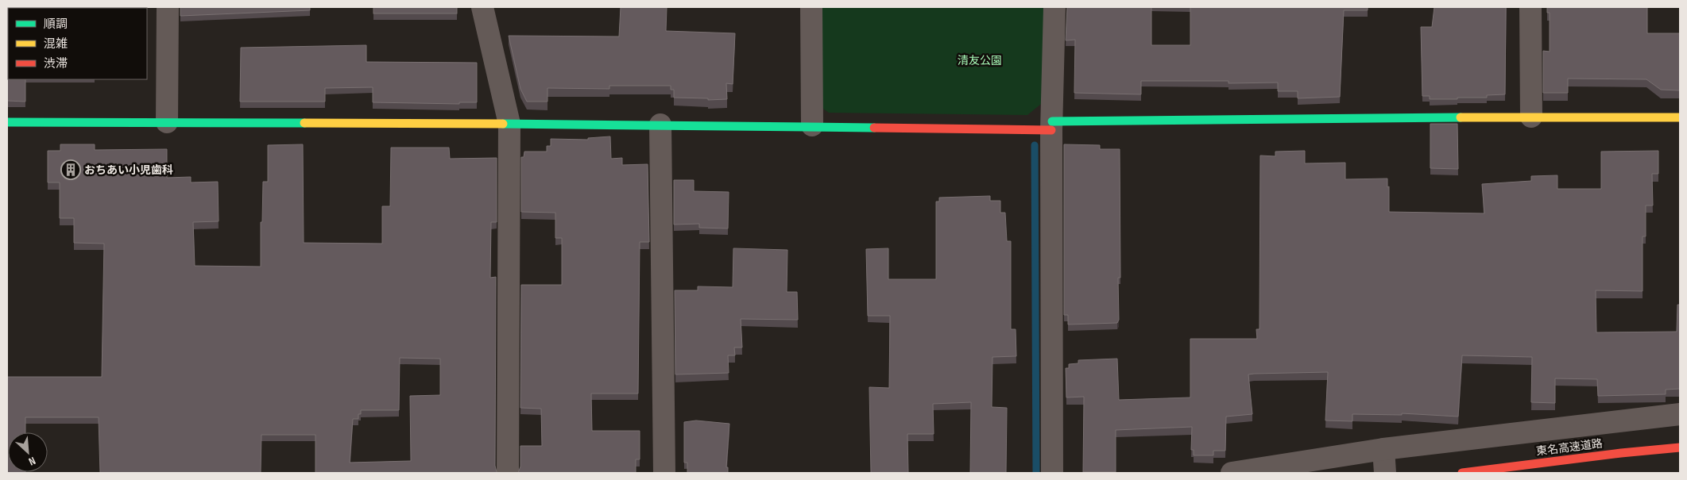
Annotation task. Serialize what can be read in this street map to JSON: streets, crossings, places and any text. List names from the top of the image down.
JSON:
{
  "streets": {
    "main road": ["東名高速道路"]
  },
  "parks": ["清友公園"],
  "places": {
    "building": ["おちあい小児歯科"]
  },
  "legend": ["順調", "混雑", "渋滞"],
  "north": "bottom right"
}
